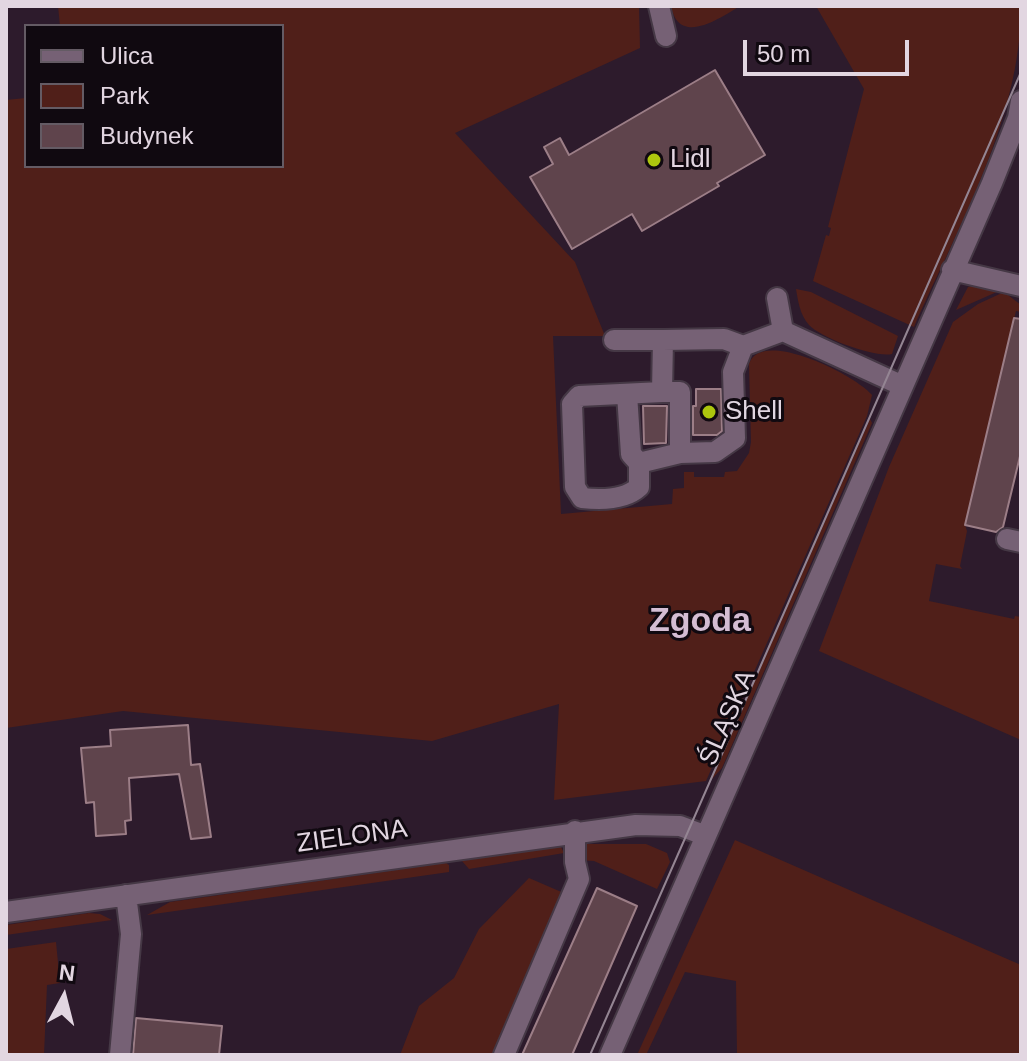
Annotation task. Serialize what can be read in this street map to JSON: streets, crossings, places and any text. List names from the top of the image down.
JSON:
{
  "streets": {
    "street": ["ŚLĄSKA", "ZIELONA"]
  },
  "crossings": [
    ["ŚLĄSKA", "ZIELONA"]
  ],
  "districts": ["Zgoda"],
  "places": ["Lidl", "Shell"],
  "legend": ["Ulica", "Park", "Budynek"],
  "scale_bar": "50 m",
  "north": "top"
}
